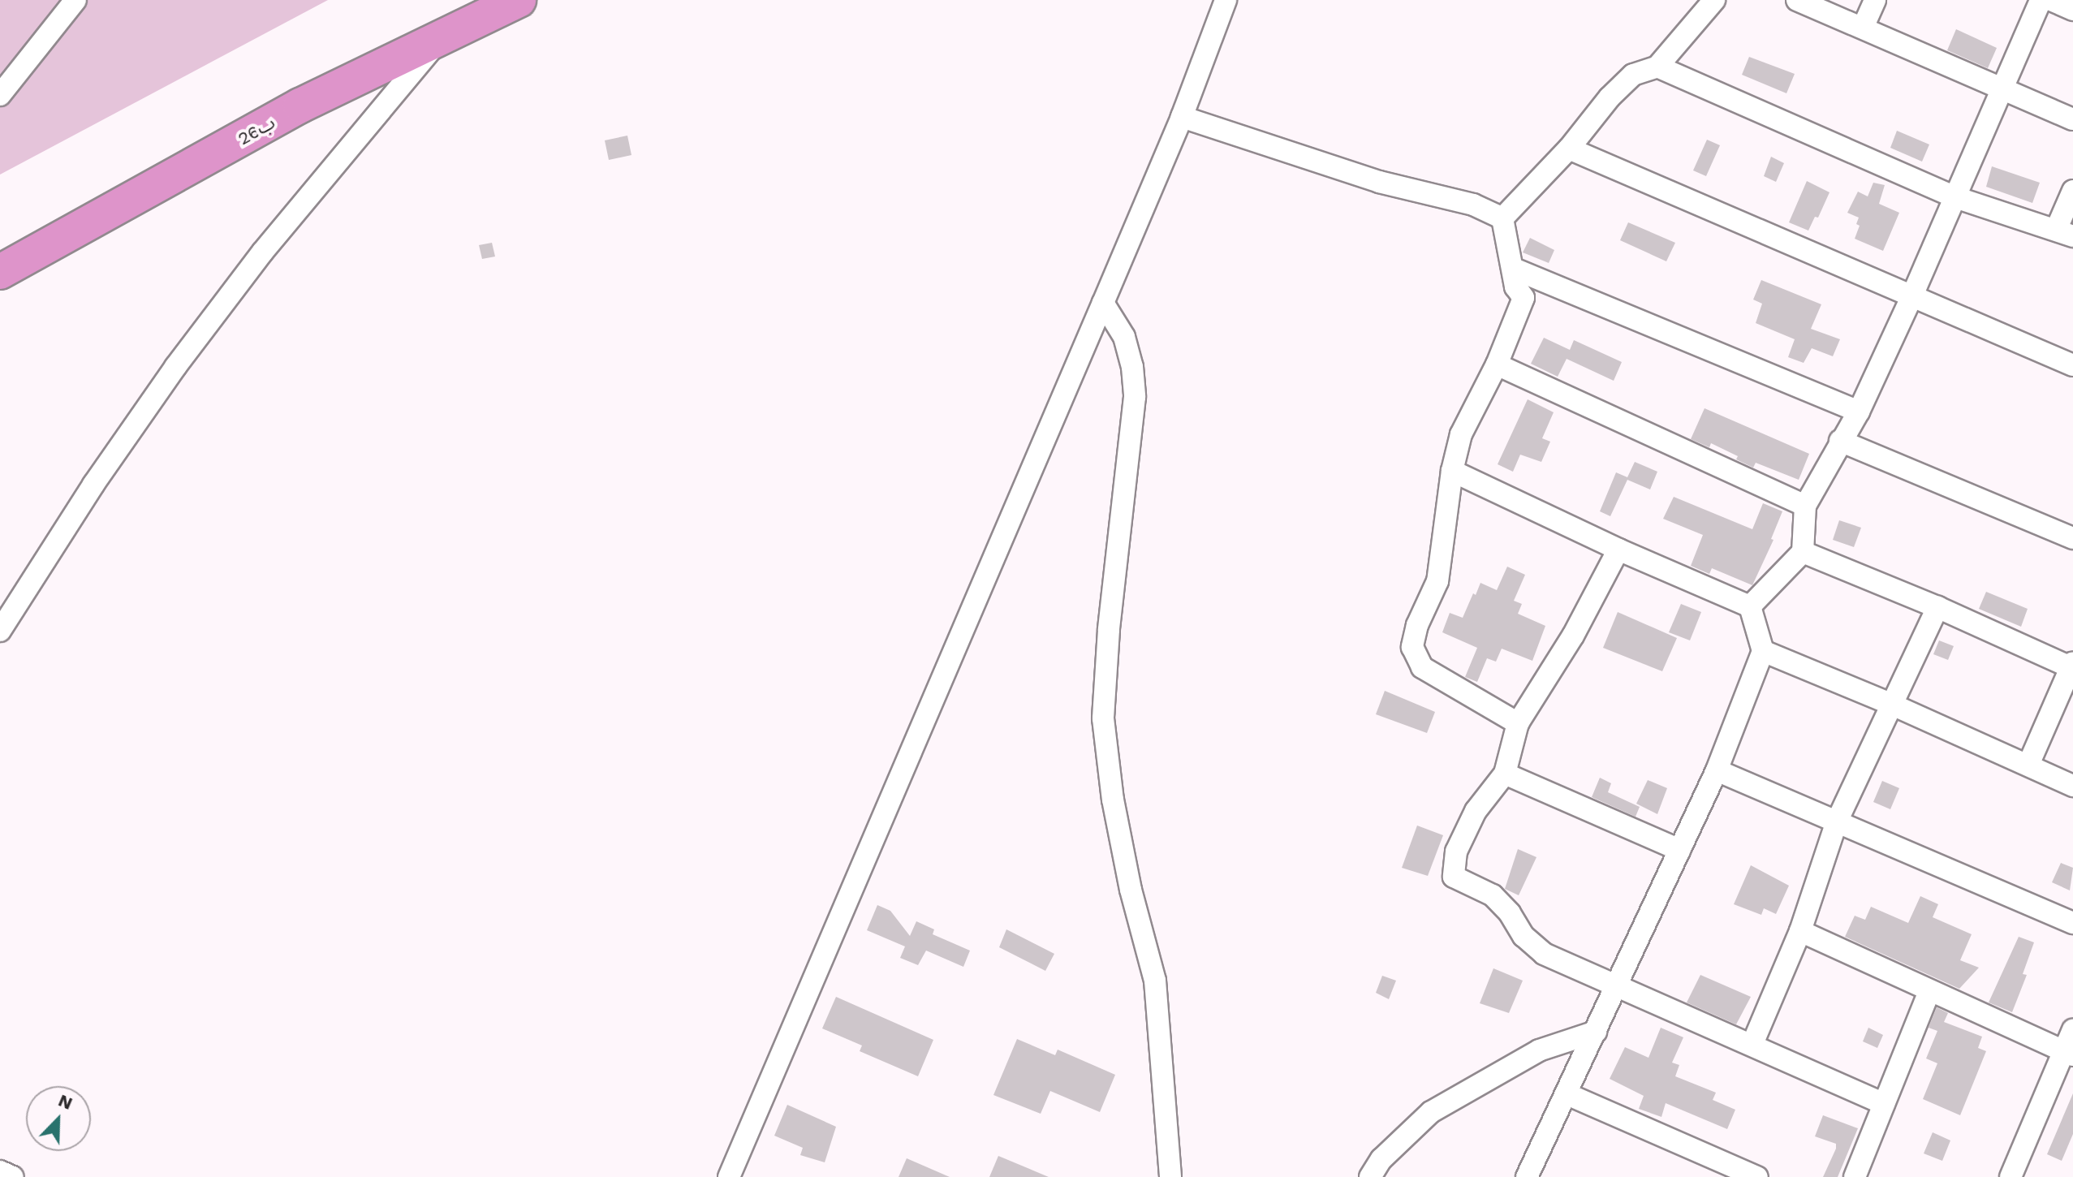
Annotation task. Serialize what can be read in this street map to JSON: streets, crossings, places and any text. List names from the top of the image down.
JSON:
{
  "streets": {
    "highway": ["26ب"]
  },
  "north": "top right"
}
